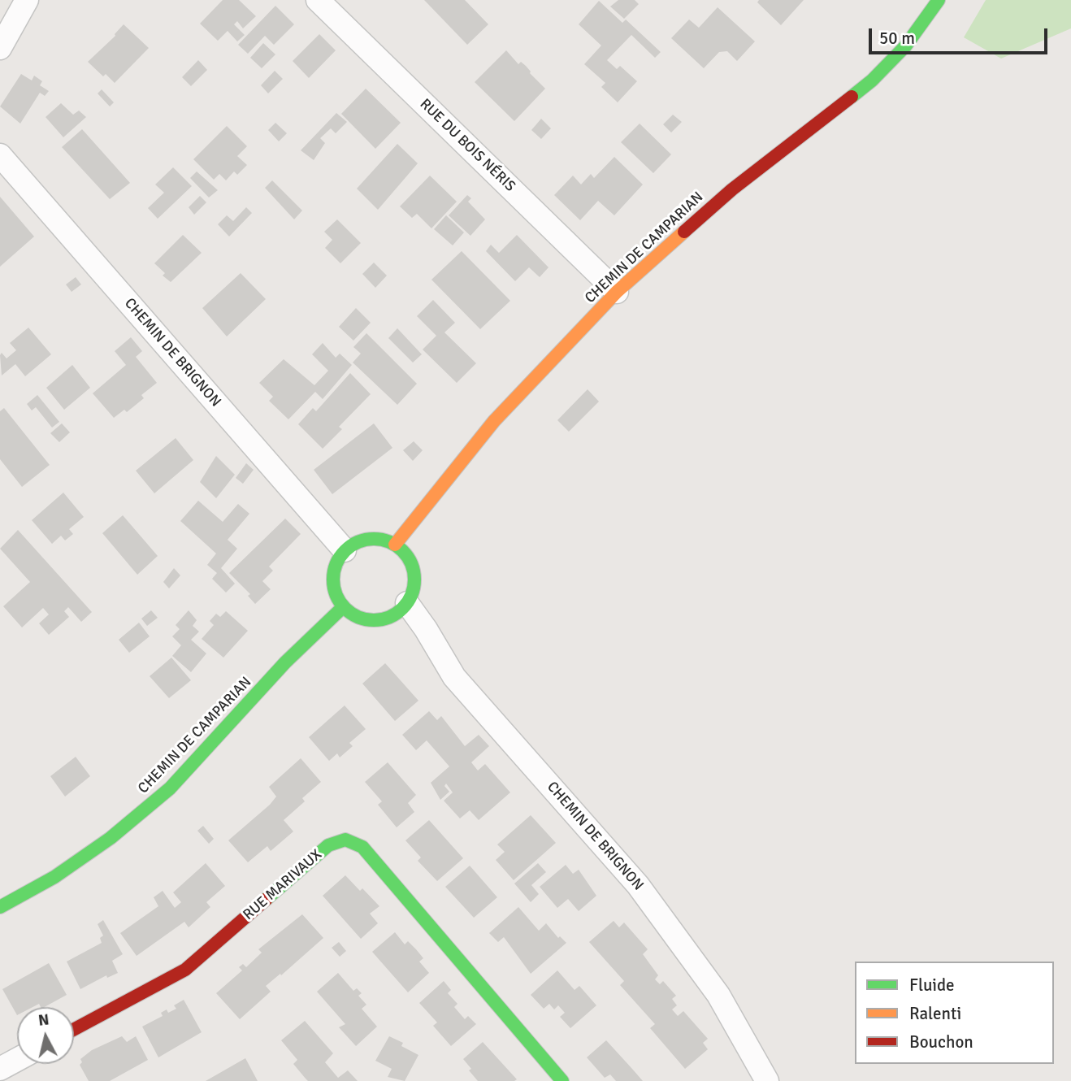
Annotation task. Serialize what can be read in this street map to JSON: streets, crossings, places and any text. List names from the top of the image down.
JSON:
{
  "streets": {
    "main road": ["CHEMIN DE CAMPARIAN", "RUE MARIVAUX"],
    "street": ["RUE DU BOIS NÉRIS", "CHEMIN DE BRIGNON"]
  },
  "crossings": [
    ["RUE DU BOIS NÉRIS", "CHEMIN DE CAMPARIAN"],
    ["CHEMIN DE CAMPARIAN", "CHEMIN DE BRIGNON"]
  ],
  "legend": ["Fluide", "Ralenti", "Bouchon"],
  "scale_bar": "50 m",
  "north": "top"
}
